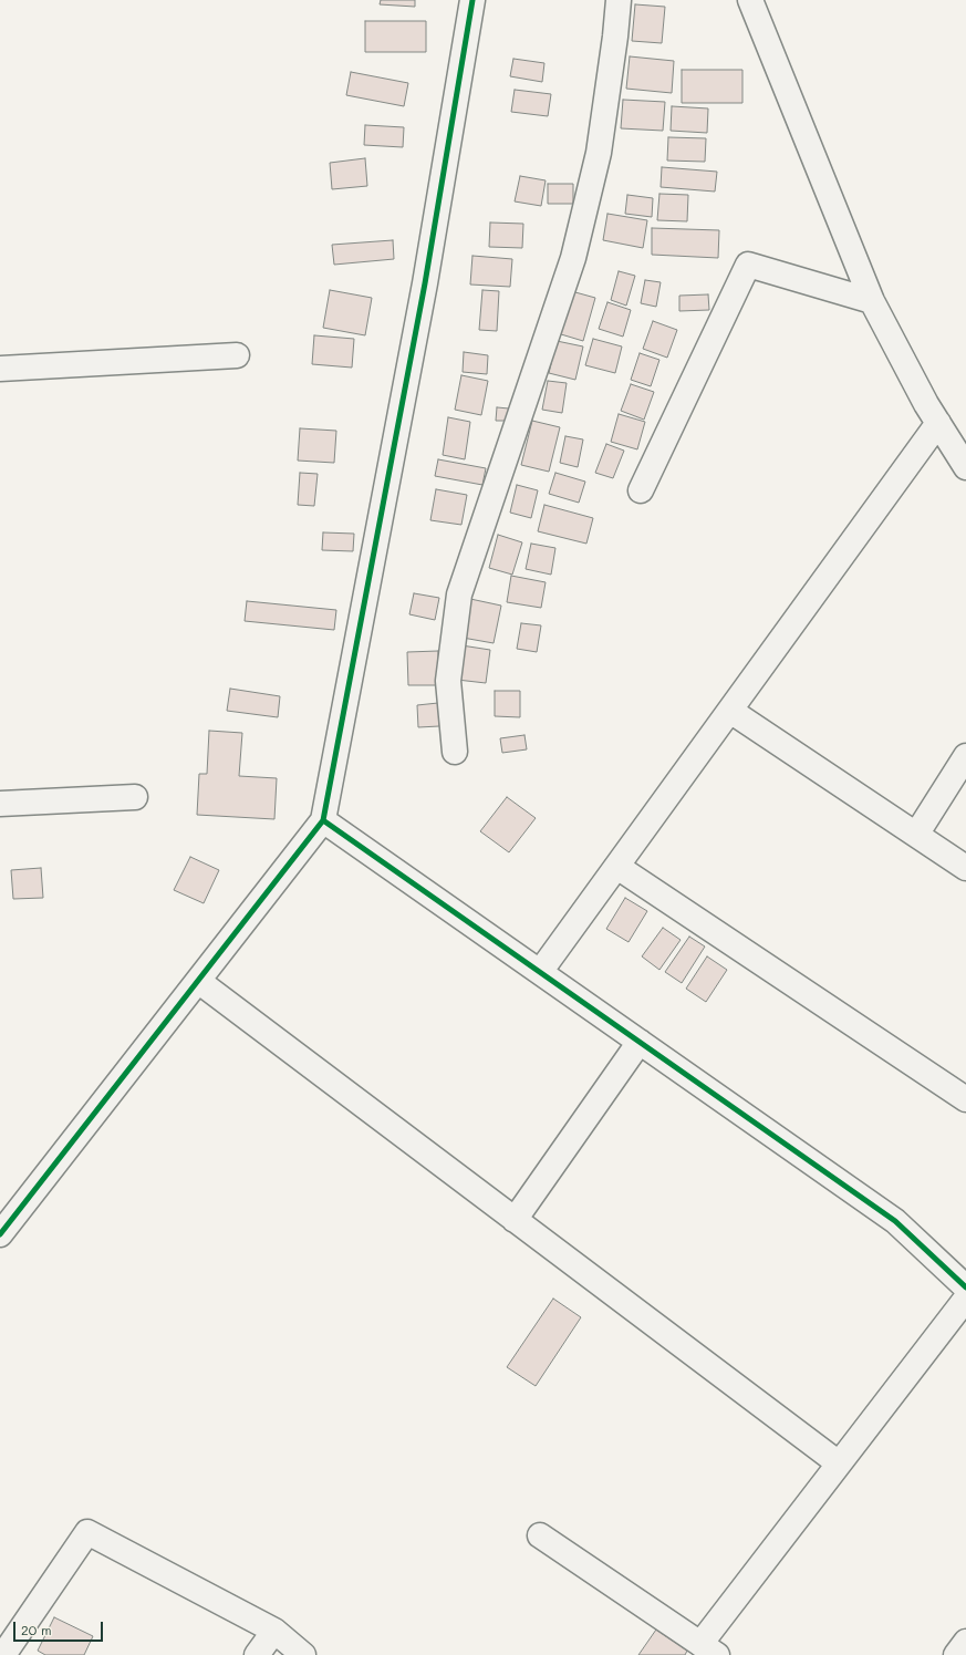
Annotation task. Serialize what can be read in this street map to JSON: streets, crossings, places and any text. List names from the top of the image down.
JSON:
{
  "scale_bar": "20 m"
}
